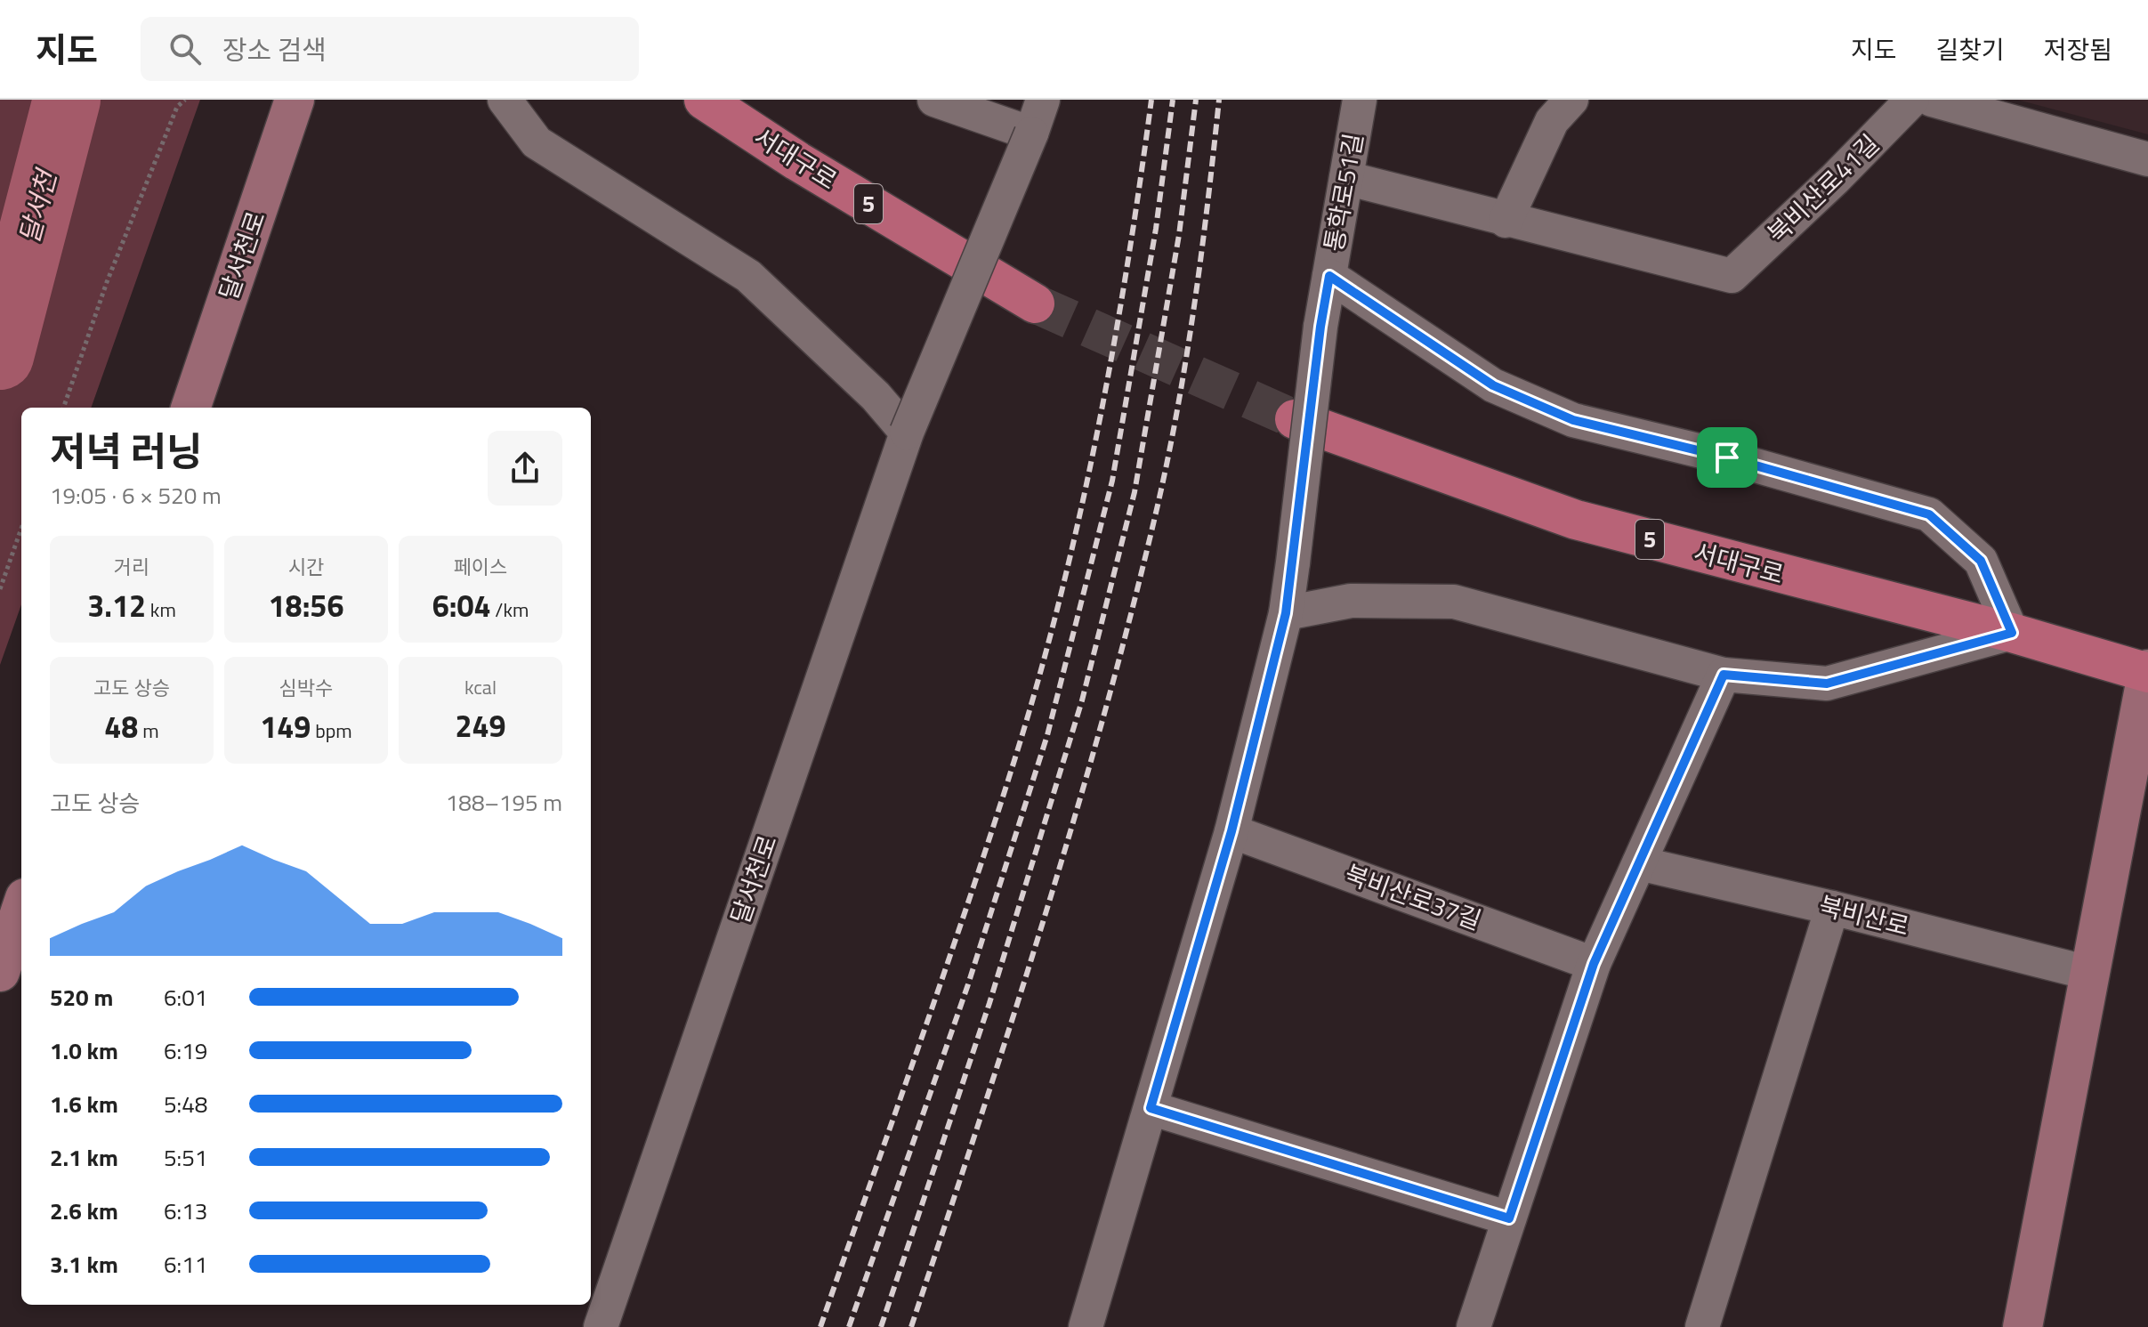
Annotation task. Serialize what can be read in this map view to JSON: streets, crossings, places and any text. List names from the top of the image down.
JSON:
{
  "streets": {
    "main road": ["서대구로", "5", "달서천로"],
    "street": [
      "북비산로41길",
      "통학로51길",
      "북비산로37길",
      "북비산로"
    ]
  },
  "water": ["달서천"],
  "page": {
    "header": "지도",
    "search": "장소 검색",
    "nav": ["지도", "길찾기", "저장됨"],
    "heading": ["저녁 러닝", "19:05 · 6 × 520 m"],
    "stats": [
      ["거리", "3.12 km"],
      ["시간", "18:56"],
      ["페이스", "6:04 /km"],
      ["고도 상승", "48 m"],
      ["심박수", "149 bpm"],
      ["kcal", "249"]
    ],
    "chart": ["고도 상승", "188–195 m"],
    "list": [
      {
        "name": "520 m",
        "note": "6:01"
      },
      {
        "name": "1.0 km",
        "note": "6:19"
      },
      {
        "name": "1.6 km",
        "note": "5:48"
      },
      {
        "name": "2.1 km",
        "note": "5:51"
      },
      {
        "name": "2.6 km",
        "note": "6:13"
      },
      {
        "name": "3.1 km",
        "note": "6:11"
      }
    ]
  }
}
